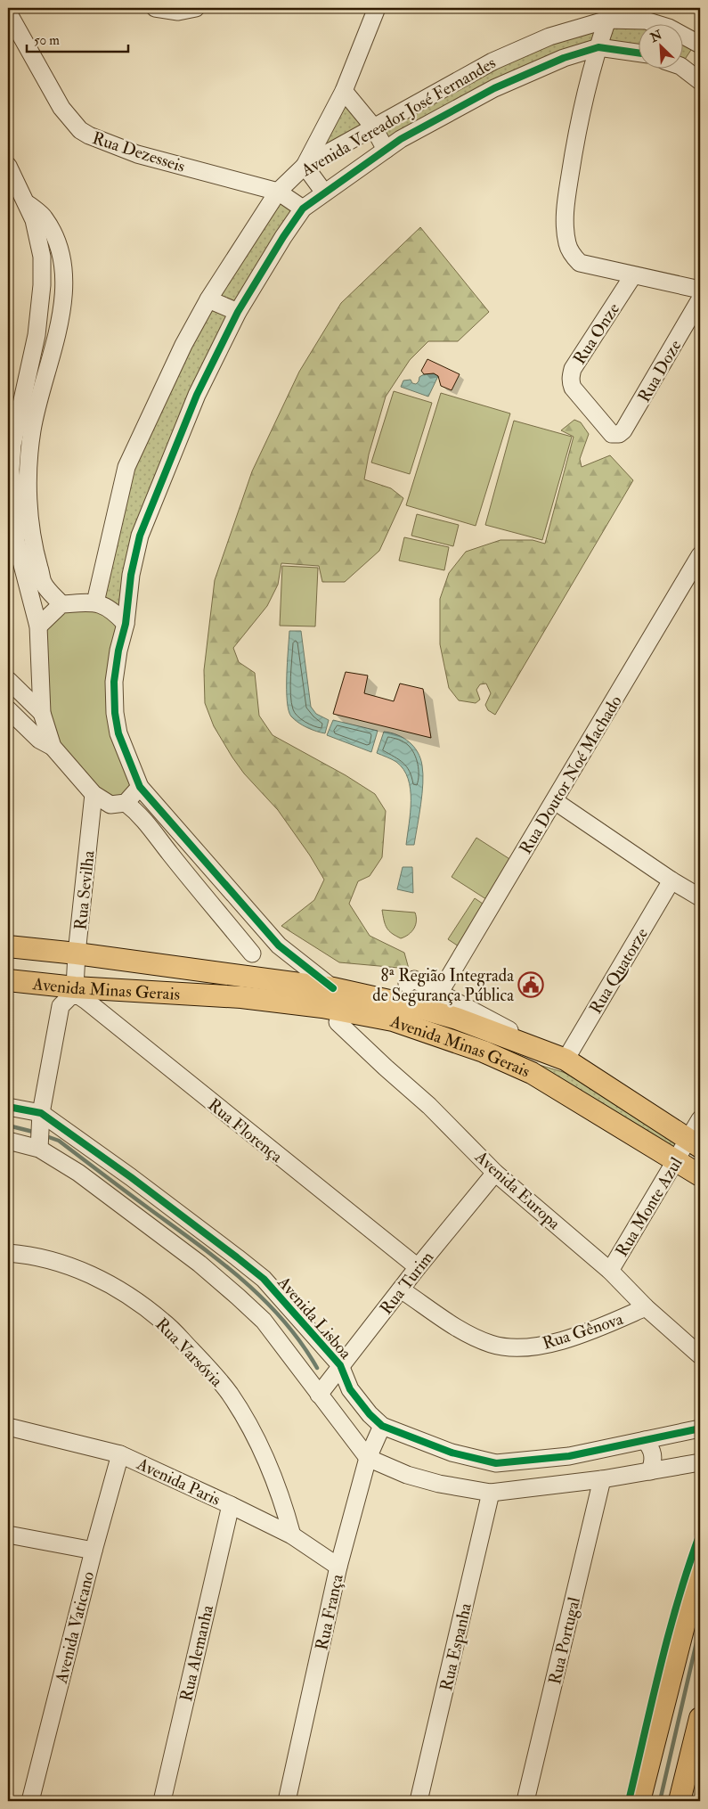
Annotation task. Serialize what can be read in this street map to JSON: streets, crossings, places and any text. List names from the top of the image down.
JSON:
{
  "streets": {
    "main road": ["Avenida Minas Gerais"],
    "street": [
      "Avenida Vereador José Fernandes",
      "Rua Dezesseis",
      "Rua Onze",
      "Rua Doze",
      "Rua Doutor Noé Machado",
      "Rua Sevilha",
      "Rua Quatorze",
      "Rua Florença",
      "Avenida Europa",
      "Rua Monte Azul",
      "Rua Turim",
      "Avenida Lisboa",
      "Rua Gênova",
      "Rua Varsóvia",
      "Avenida Paris",
      "Rua França",
      "Avenida Vaticano",
      "Rua Portugal",
      "Rua Espanha",
      "Rua Alemanha"
    ]
  },
  "crossings": [
    ["Avenida Vereador José Fernandes", "Rua Dezesseis"],
    ["Avenida Vereador José Fernandes", "Avenida Minas Gerais"],
    ["Rua Onze", "Rua Doze"],
    ["Rua Doutor Noé Machado", "Avenida Minas Gerais"],
    ["Rua Sevilha", "Avenida Minas Gerais"],
    ["Rua Sevilha", "Rua Florença"],
    ["Rua Quatorze", "Avenida Minas Gerais"],
    ["Avenida Minas Gerais", "Rua Florença"],
    ["Avenida Minas Gerais", "Rua Monte Azul"],
    ["Rua Florença", "Rua Turim"],
    ["Avenida Europa", "Rua Monte Azul"],
    ["Avenida Europa", "Rua Turim"],
    ["Avenida Europa", "Rua Gênova"],
    ["Rua Turim", "Avenida Lisboa"],
    ["Rua Turim", "Rua Gênova"],
    ["Avenida Lisboa", "Rua França"],
    ["Rua Varsóvia", "Avenida Paris"],
    ["Avenida Paris", "Rua França"],
    ["Avenida Paris", "Avenida Vaticano"],
    ["Avenida Paris", "Rua Alemanha"]
  ],
  "places": {
    "public building": ["8ª Região Integrada de Segurança Pública"]
  },
  "scale_bar": "50 m",
  "north": "top left"
}
